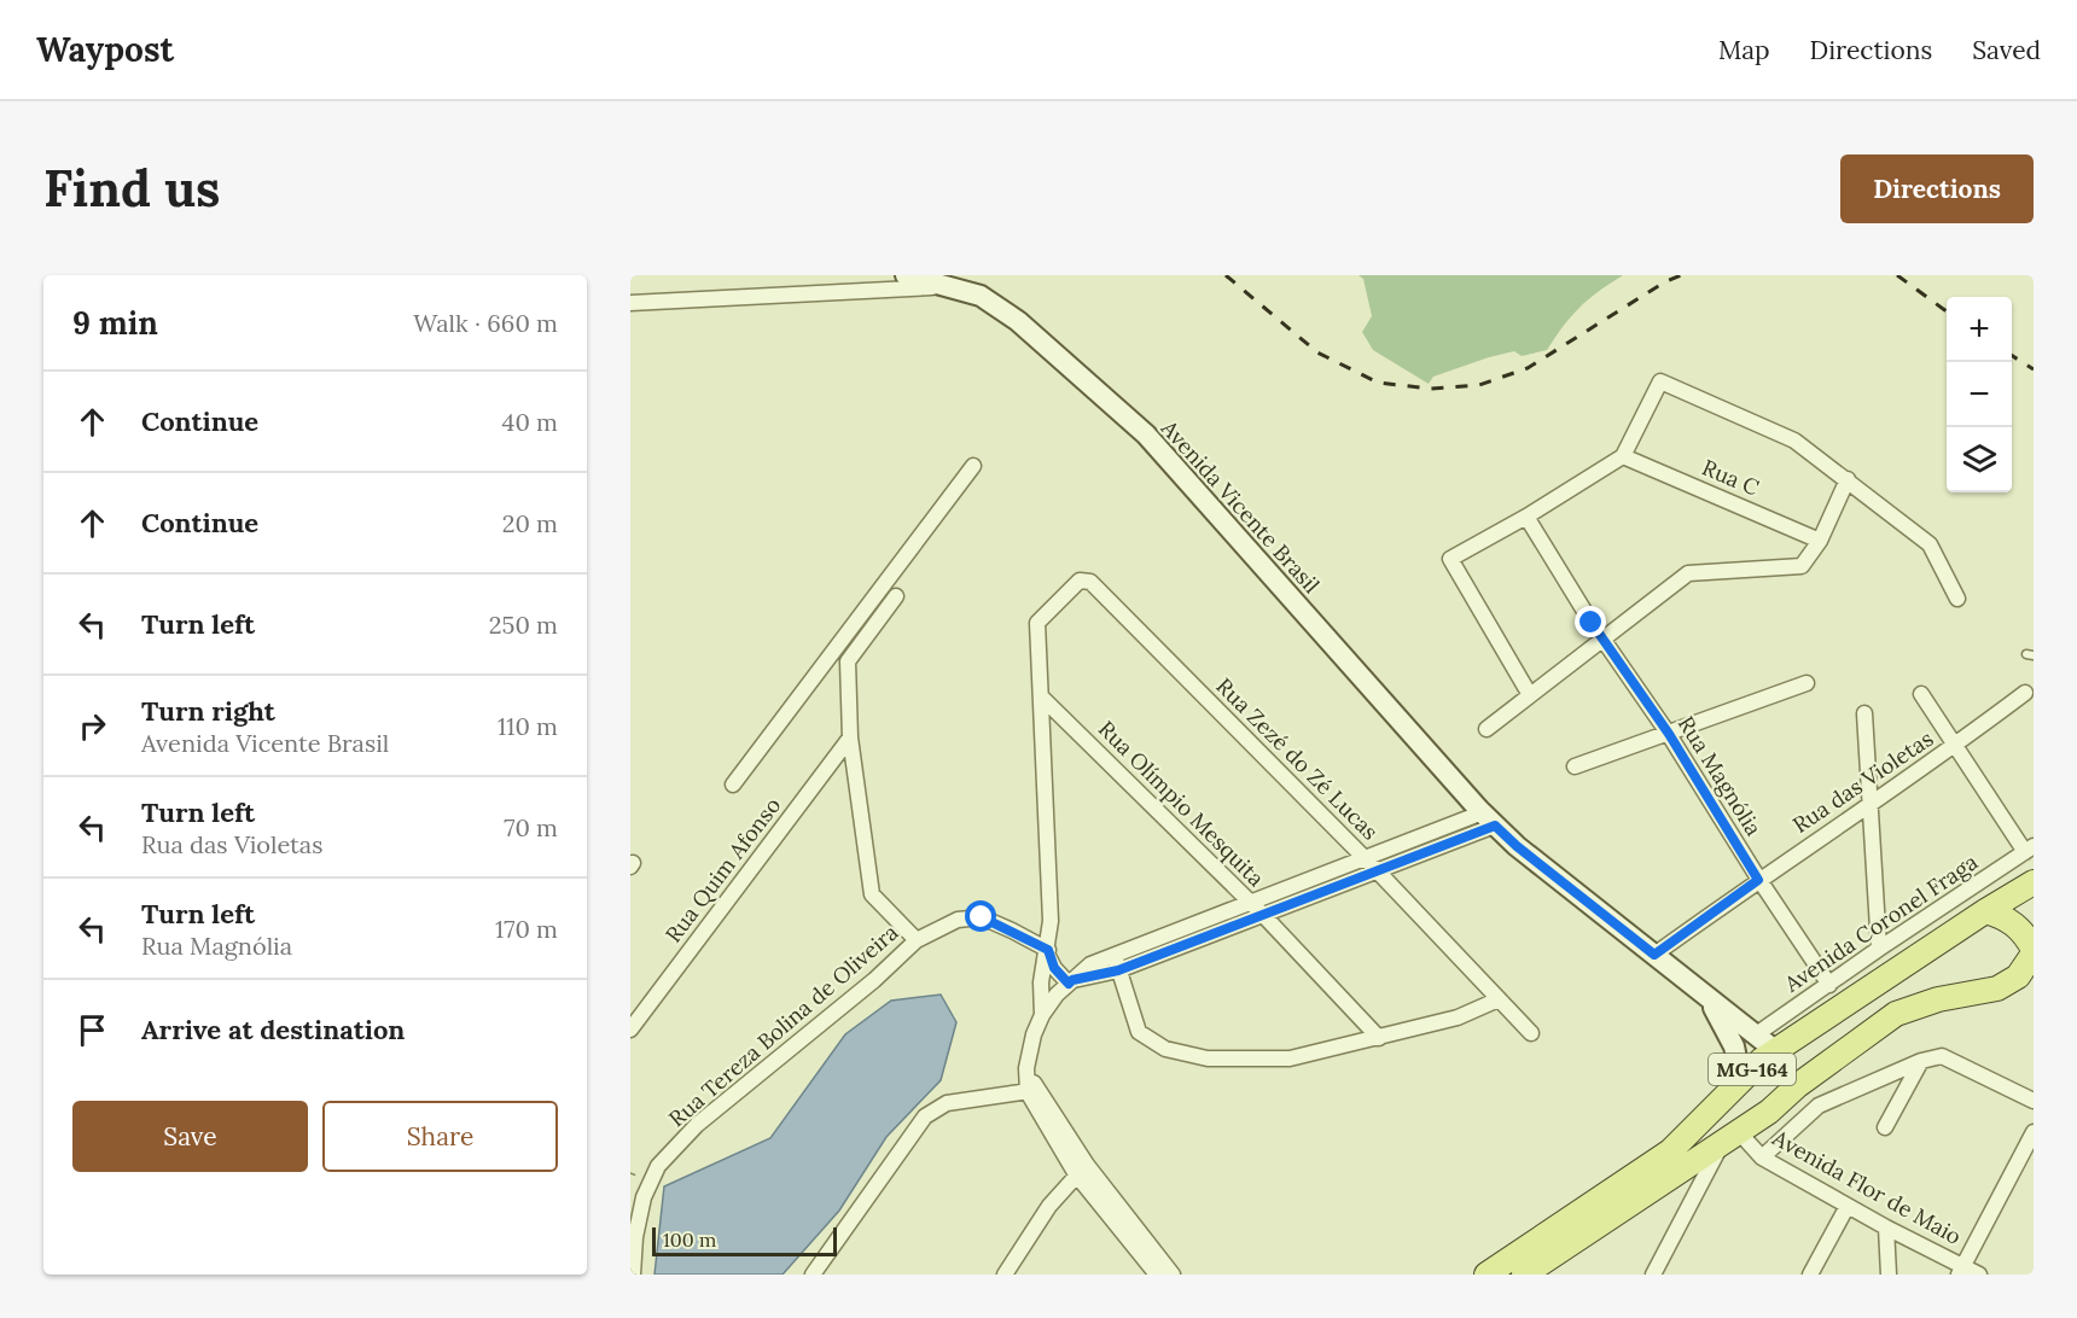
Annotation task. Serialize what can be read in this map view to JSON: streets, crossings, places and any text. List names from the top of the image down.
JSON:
{
  "streets": {
    "main road": ["MG-164"],
    "street": [
      "Rua C",
      "Avenida Vicente Brasil",
      "Rua Zezé do Zé Lucas",
      "Rua Magnólia",
      "Rua das Violetas",
      "Rua Olímpio Mesquita",
      "Rua Quim Afonso",
      "Avenida Coronel Fraga",
      "Rua Tereza Bolina de Oliveira",
      "Avenida Flor de Maio"
    ]
  },
  "crossings": [
    ["Avenida Vicente Brasil", "Rua das Violetas"],
    ["Avenida Vicente Brasil", "Avenida Coronel Fraga"],
    ["Avenida Vicente Brasil", "MG-164"],
    ["Rua Zezé do Zé Lucas", "Rua Olímpio Mesquita"],
    ["Rua Magnólia", "Rua das Violetas"],
    ["Rua Magnólia", "Avenida Coronel Fraga"],
    ["MG-164", "Avenida Flor de Maio"]
  ],
  "scale_bar": "100 m",
  "page": {
    "header": "Waypost",
    "nav": ["Map", "Directions", "Saved"],
    "buttons": [
      "Directions",
      ["Save", "Share"]
    ],
    "title": "Find us",
    "heading": ["9 min", "Walk · 660 m"],
    "map_buttons": ["+", "−"],
    "list": [
      ["Continue", "40 m"],
      ["Continue", "20 m"],
      ["Turn left", "250 m"],
      ["Turn right", "Avenida Vicente Brasil", "110 m"],
      ["Turn left", "Rua das Violetas", "70 m"],
      ["Turn left", "Rua Magnólia", "170 m"],
      "Arrive at destination"
    ],
    "scale": "100 m"
  }
}
